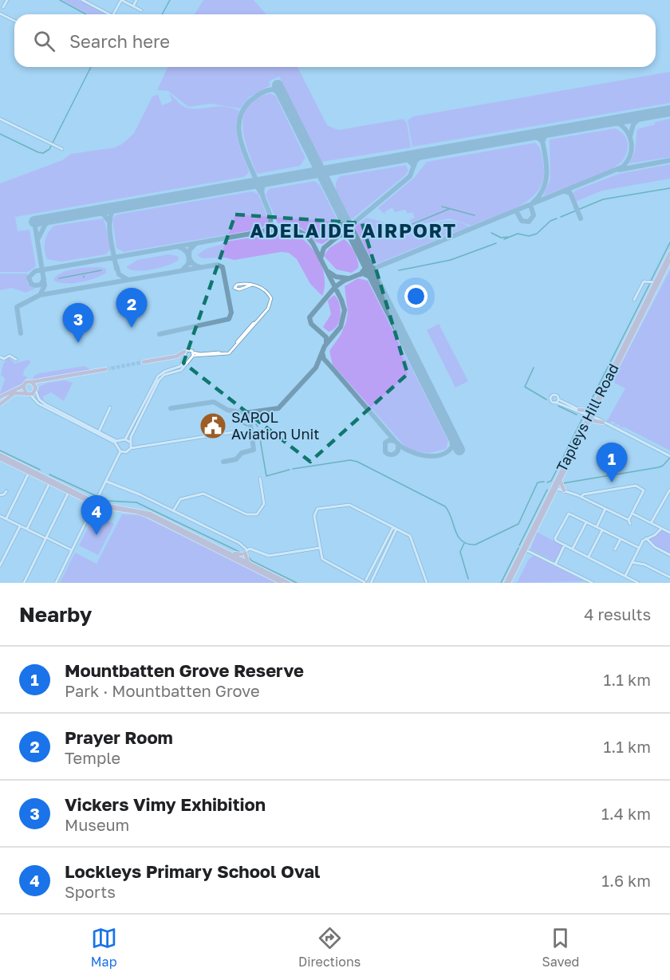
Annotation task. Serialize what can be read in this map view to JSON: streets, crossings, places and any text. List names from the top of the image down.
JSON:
{
  "streets": {
    "main road": ["Tapleys Hill Road"]
  },
  "districts": ["ADELAIDE AIRPORT"],
  "places": {
    "public building": ["SAPOL Aviation Unit"]
  },
  "page": {
    "search": "Search here",
    "pins": [
      "2",
      "3",
      "1",
      "4"
    ],
    "heading": ["Nearby", "4 results"],
    "list": [
      {
        "mark": "1",
        "name": "Mountbatten Grove Reserve",
        "note": "Park · Mountbatten Grove",
        "value": "1.1 km"
      },
      {
        "mark": "2",
        "name": "Prayer Room",
        "note": "Temple",
        "value": "1.1 km"
      },
      {
        "mark": "3",
        "name": "Vickers Vimy Exhibition",
        "note": "Museum",
        "value": "1.4 km"
      },
      {
        "mark": "4",
        "name": "Lockleys Primary School Oval",
        "note": "Sports",
        "value": "1.6 km"
      }
    ],
    "nav": ["Map", "Directions", "Saved"]
  }
}
